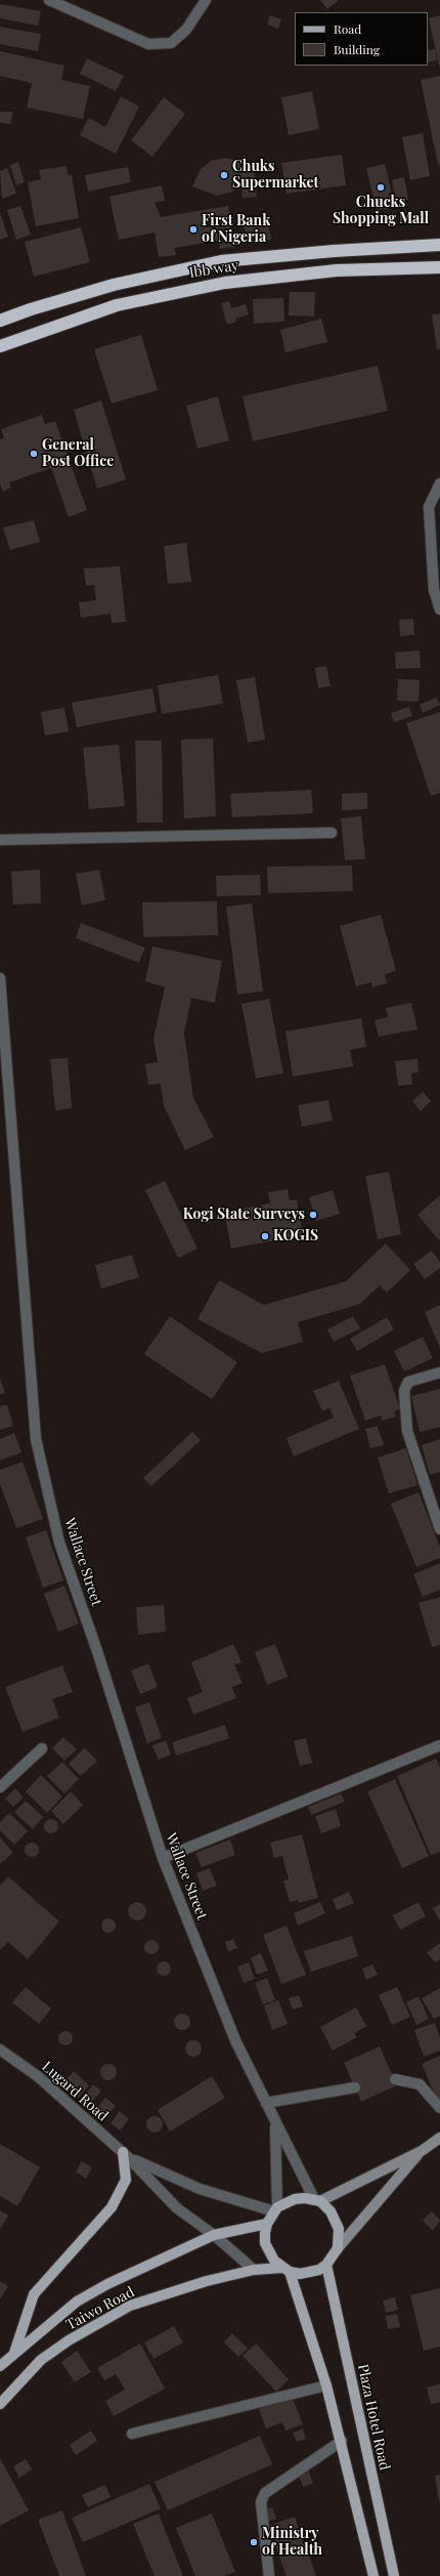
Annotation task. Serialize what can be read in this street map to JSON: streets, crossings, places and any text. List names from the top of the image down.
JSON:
{
  "streets": {
    "highway": ["Ibb way"],
    "main road": ["Taiwo Road", "Plaza Hotel Road"],
    "street": ["Wallace Street", "Lugard Road"]
  },
  "crossings": [
    ["Wallace Street", "Taiwo Road"],
    ["Wallace Street", "Plaza Hotel Road"],
    ["Taiwo Road", "Plaza Hotel Road"]
  ],
  "places": [
    "Chuks Supermarket",
    "Chucks Shopping Mall",
    "First Bank of Nigeria",
    "General Post Office",
    "Kogi State Surveys",
    "KOGIS",
    "Ministry of Health"
  ],
  "legend": ["Road", "Building"]
}
